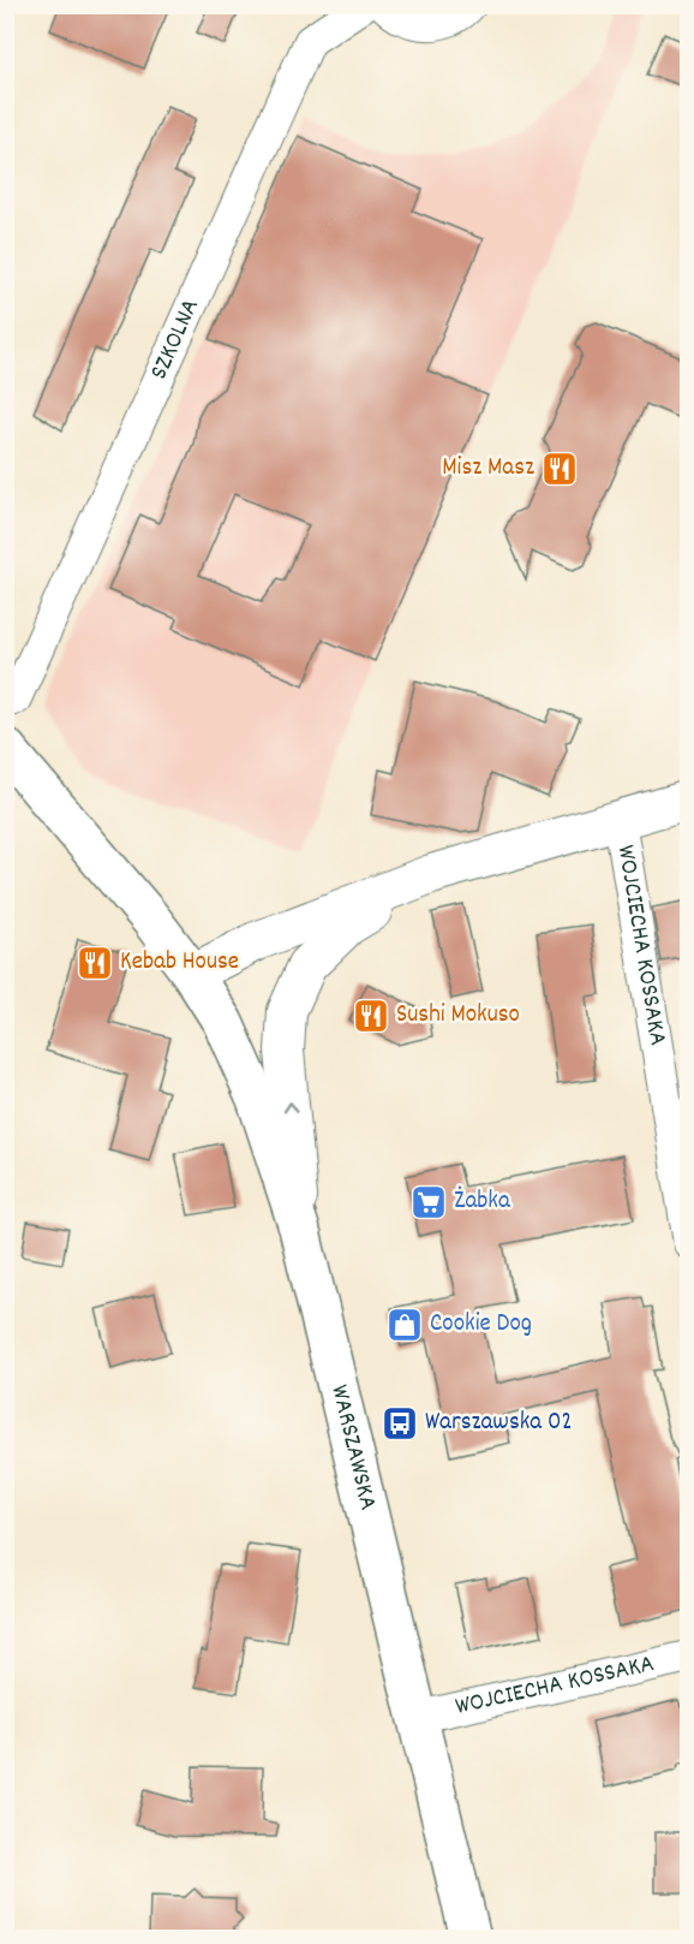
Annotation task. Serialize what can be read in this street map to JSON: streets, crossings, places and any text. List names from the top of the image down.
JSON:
{
  "streets": {
    "main road": ["WARSZAWSKA"],
    "street": ["SZKOLNA", "WOJCIECHA KOSSAKA"]
  },
  "crossings": [
    ["WOJCIECHA KOSSAKA", "WARSZAWSKA"]
  ],
  "places": {
    "restaurant": ["Misz Masz", "Kebab House", "Sushi Mokuso"],
    "supermarket": ["Żabka"],
    "shop": ["Cookie Dog"],
    "bus stop": ["Warszawska 02"]
  }
}
